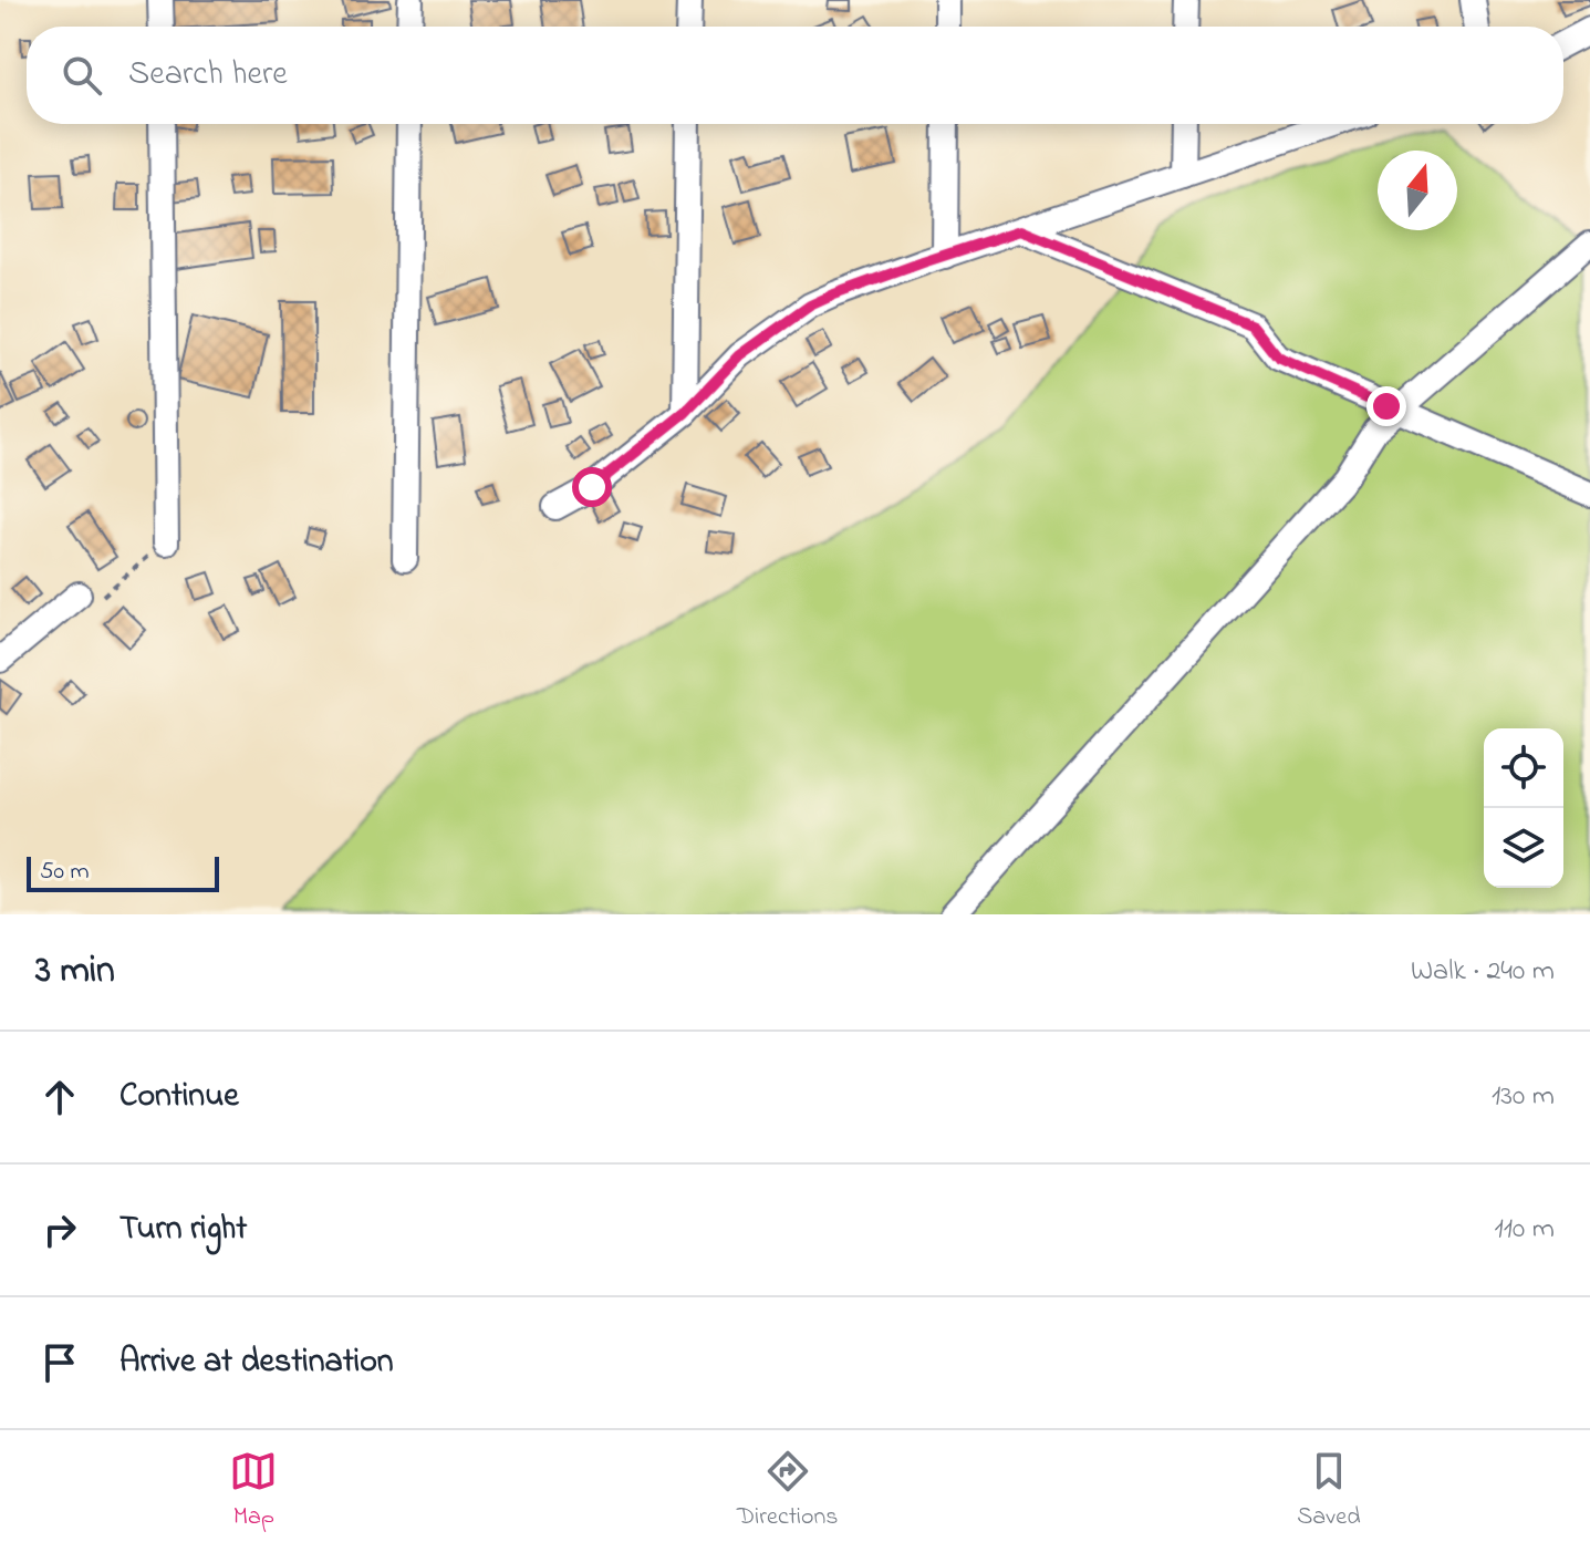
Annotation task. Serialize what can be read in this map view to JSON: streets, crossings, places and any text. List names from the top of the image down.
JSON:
{
  "scale_bar": "50 m",
  "north": "top",
  "page": {
    "search": "Search here",
    "scale": "50 m",
    "heading": ["3 min", "Walk · 240 m"],
    "list": [
      ["Continue", "130 m"],
      ["Turn right", "110 m"],
      "Arrive at destination"
    ],
    "nav": ["Map", "Directions", "Saved"]
  }
}
